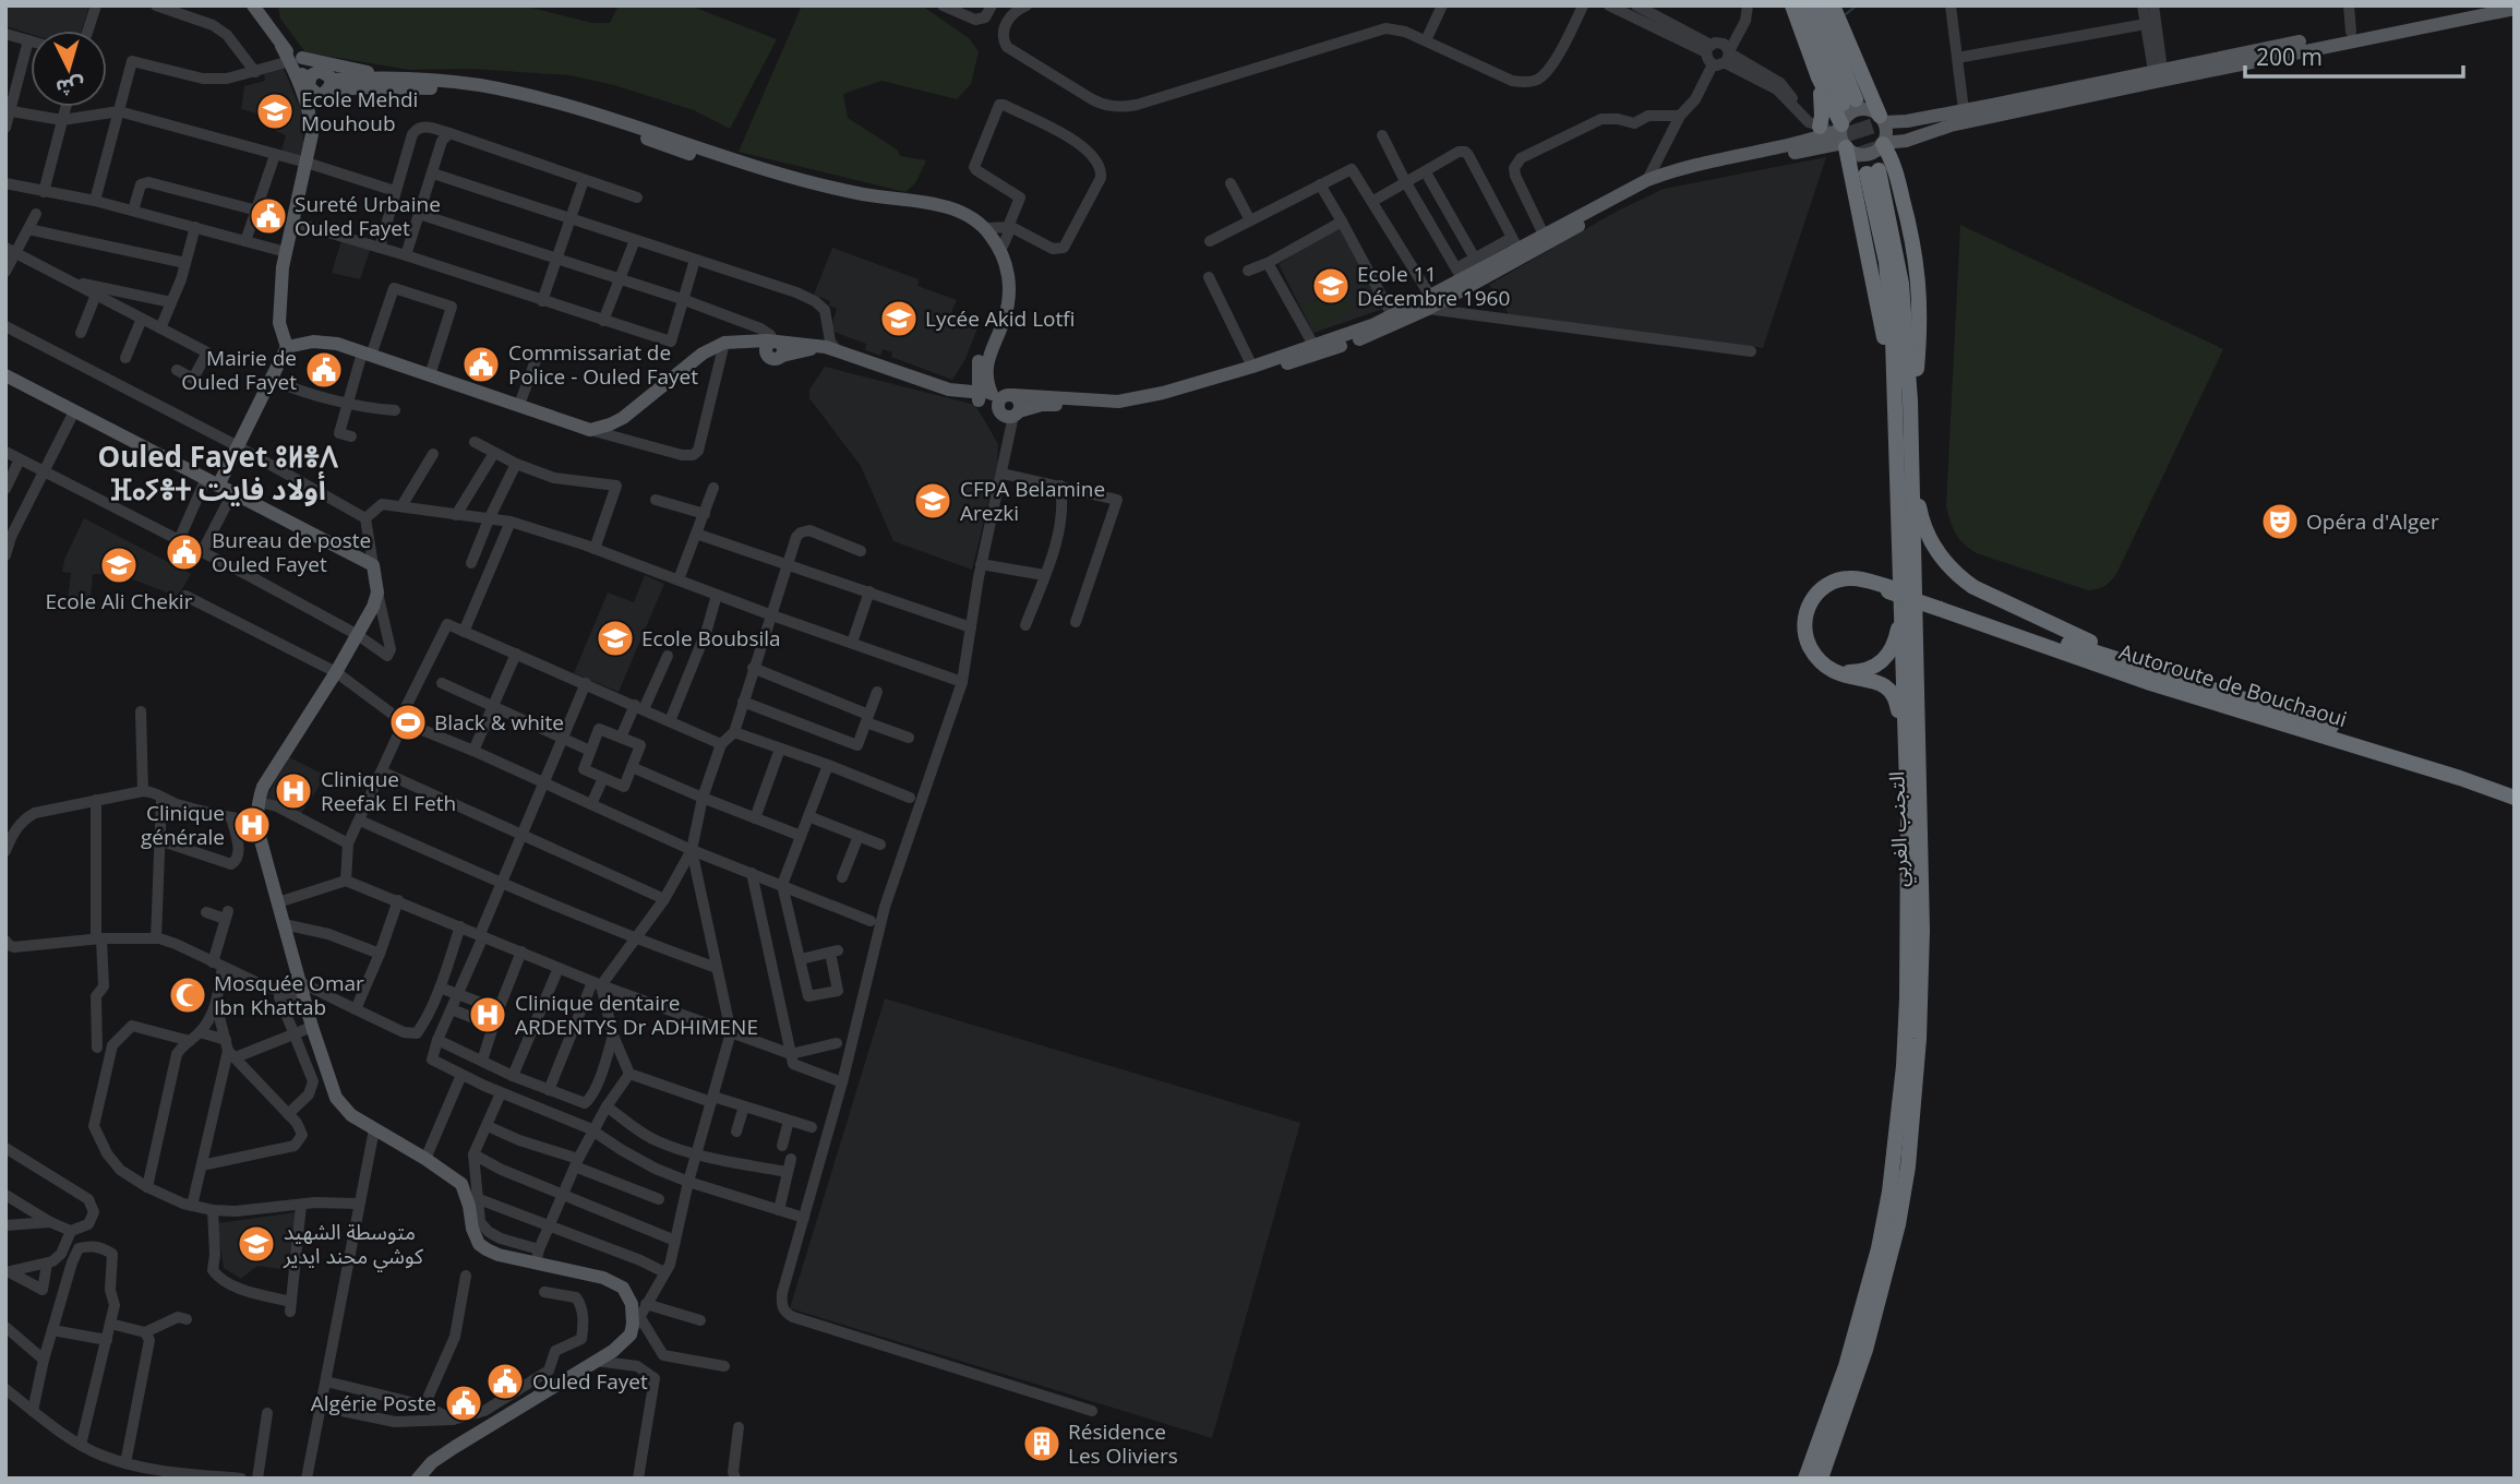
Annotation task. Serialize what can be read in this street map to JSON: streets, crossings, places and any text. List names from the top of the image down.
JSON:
{
  "streets": {
    "highway": ["Autoroute de Bouchaoui", "التجنب الغربي"]
  },
  "districts": ["Ouled Fayet ⵓⵍⴻⴷ ⴼⴰⵢⴻⵜ أولاد فايت"],
  "places": {
    "school or university": [
      "Ecole Mehdi Mouhoub",
      "Ecole 11 Décembre 1960",
      "Lycée Akid Lotfi",
      "CFPA Belamine Arezki",
      "Ecole Ali Chekir",
      "Ecole Boubsila",
      "متوسطة الشهيد كوشي محند ايدير"
    ],
    "public building": [
      "Sureté Urbaine Ouled Fayet",
      "Commissariat de Police - Ouled Fayet",
      "Mairie de Ouled Fayet",
      "Bureau de poste Ouled Fayet",
      "Ouled Fayet",
      "Algérie Poste"
    ],
    "theatre": ["Opéra d'Alger"],
    "sports": ["Black & white"],
    "hospital": ["Clinique Reefak El Feth", "Clinique générale", "Clinique dentaire ARDENTYS Dr ADHIMENE"],
    "mosque": ["Mosquée Omar Ibn Khattab"],
    "building": ["Résidence Les Oliviers"]
  },
  "scale_bar": "200 m",
  "north": "bottom"
}
